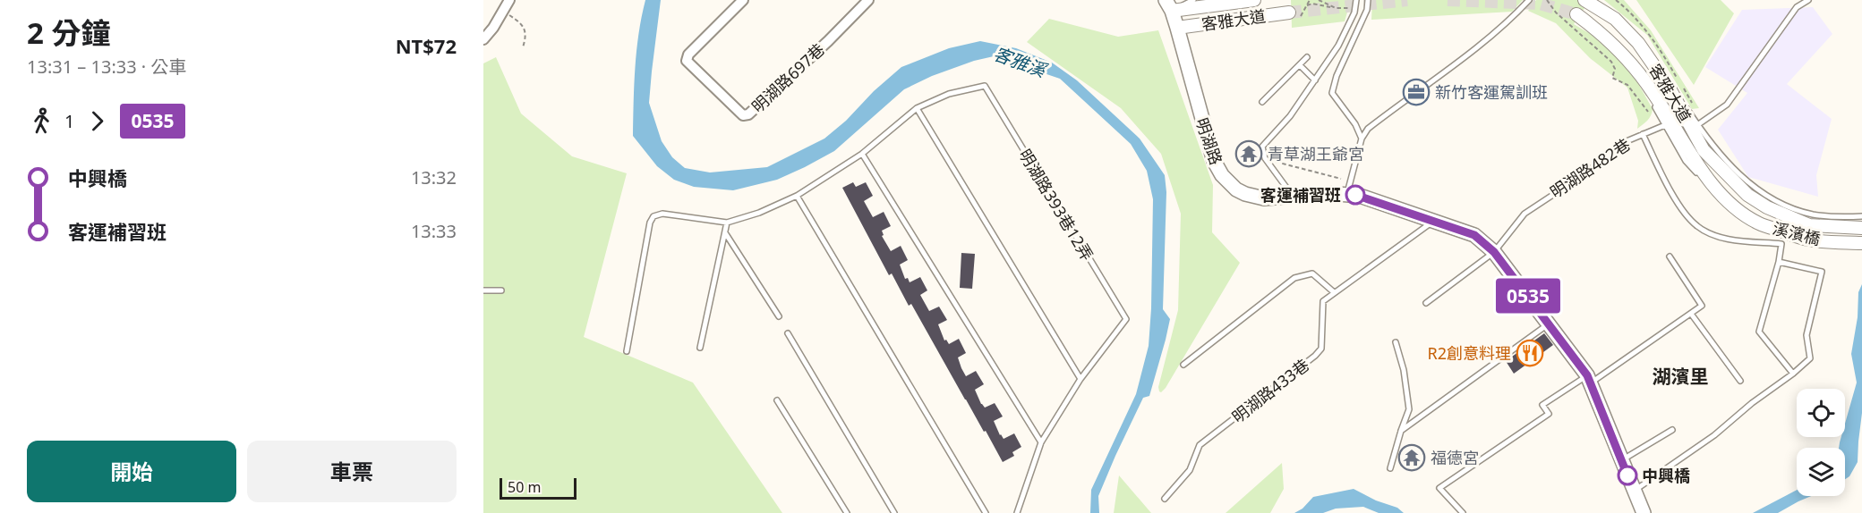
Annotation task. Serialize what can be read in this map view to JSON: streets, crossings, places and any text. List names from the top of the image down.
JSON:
{
  "streets": {
    "main road": ["明湖路"],
    "street": ["客雅大道", "明湖路697巷", "溪濱橋"],
    "lane": ["明湖路482巷", "明湖路393巷12弄", "明湖路433巷"]
  },
  "crossings": [
    ["客雅大道", "明湖路"],
    ["客雅大道", "明湖路482巷"],
    ["客雅大道", "溪濱橋"],
    ["明湖路", "明湖路482巷"],
    ["明湖路", "明湖路433巷"]
  ],
  "districts": ["湖濱里"],
  "water": ["客雅溪"],
  "places": {
    "office": ["新竹客運駕訓班"],
    "temple": ["青草湖王爺宮", "福德宮"],
    "other": ["客運補習班", "中興橋"],
    "restaurant": ["R2創意料理"]
  },
  "lines": ["bus line 0535"],
  "scale_bar": "50 m",
  "page": {
    "heading": ["2 分鐘", "13:31 – 13:33 · 公車", "NT$72"],
    "on_map": "0535",
    "legs": ["1", "0535"],
    "list": [
      {
        "name": "中興橋",
        "value": "13:32"
      },
      {
        "name": "客運補習班",
        "value": "13:33"
      }
    ],
    "buttons": ["開始", "車票"],
    "scale": "50 m"
  }
}
